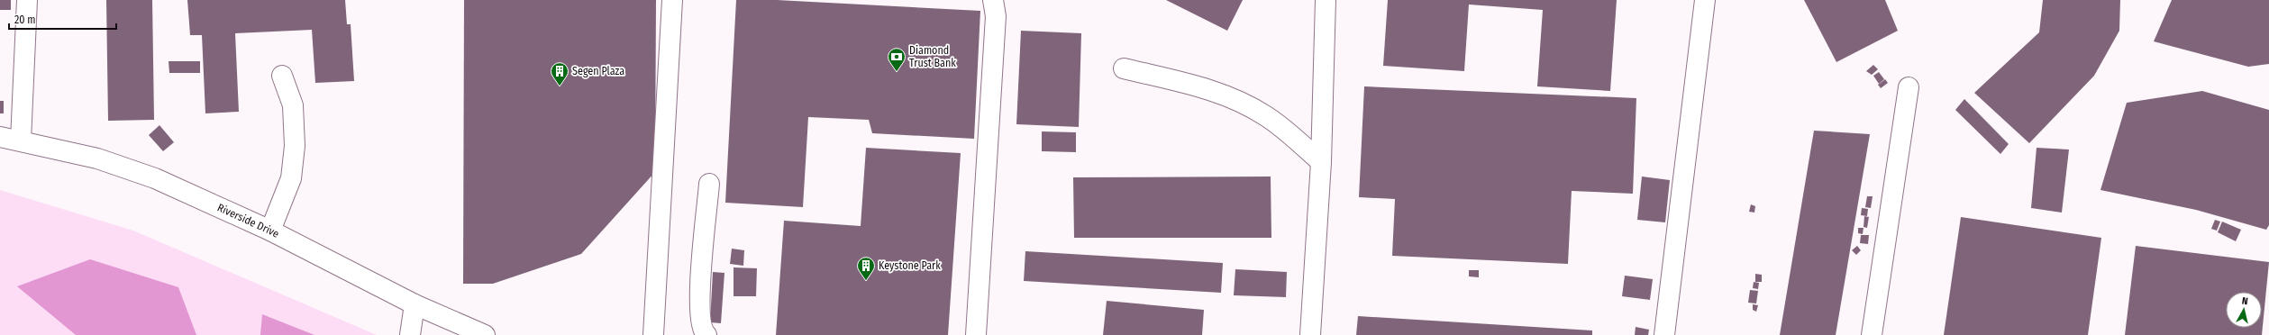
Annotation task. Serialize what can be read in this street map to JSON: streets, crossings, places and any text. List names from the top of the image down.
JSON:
{
  "streets": {
    "street": ["Riverside Drive"]
  },
  "places": {
    "bank": ["Diamond Trust Bank"],
    "building": ["Segen Plaza", "Keystone Park"]
  },
  "scale_bar": "20 m",
  "north": "top"
}
